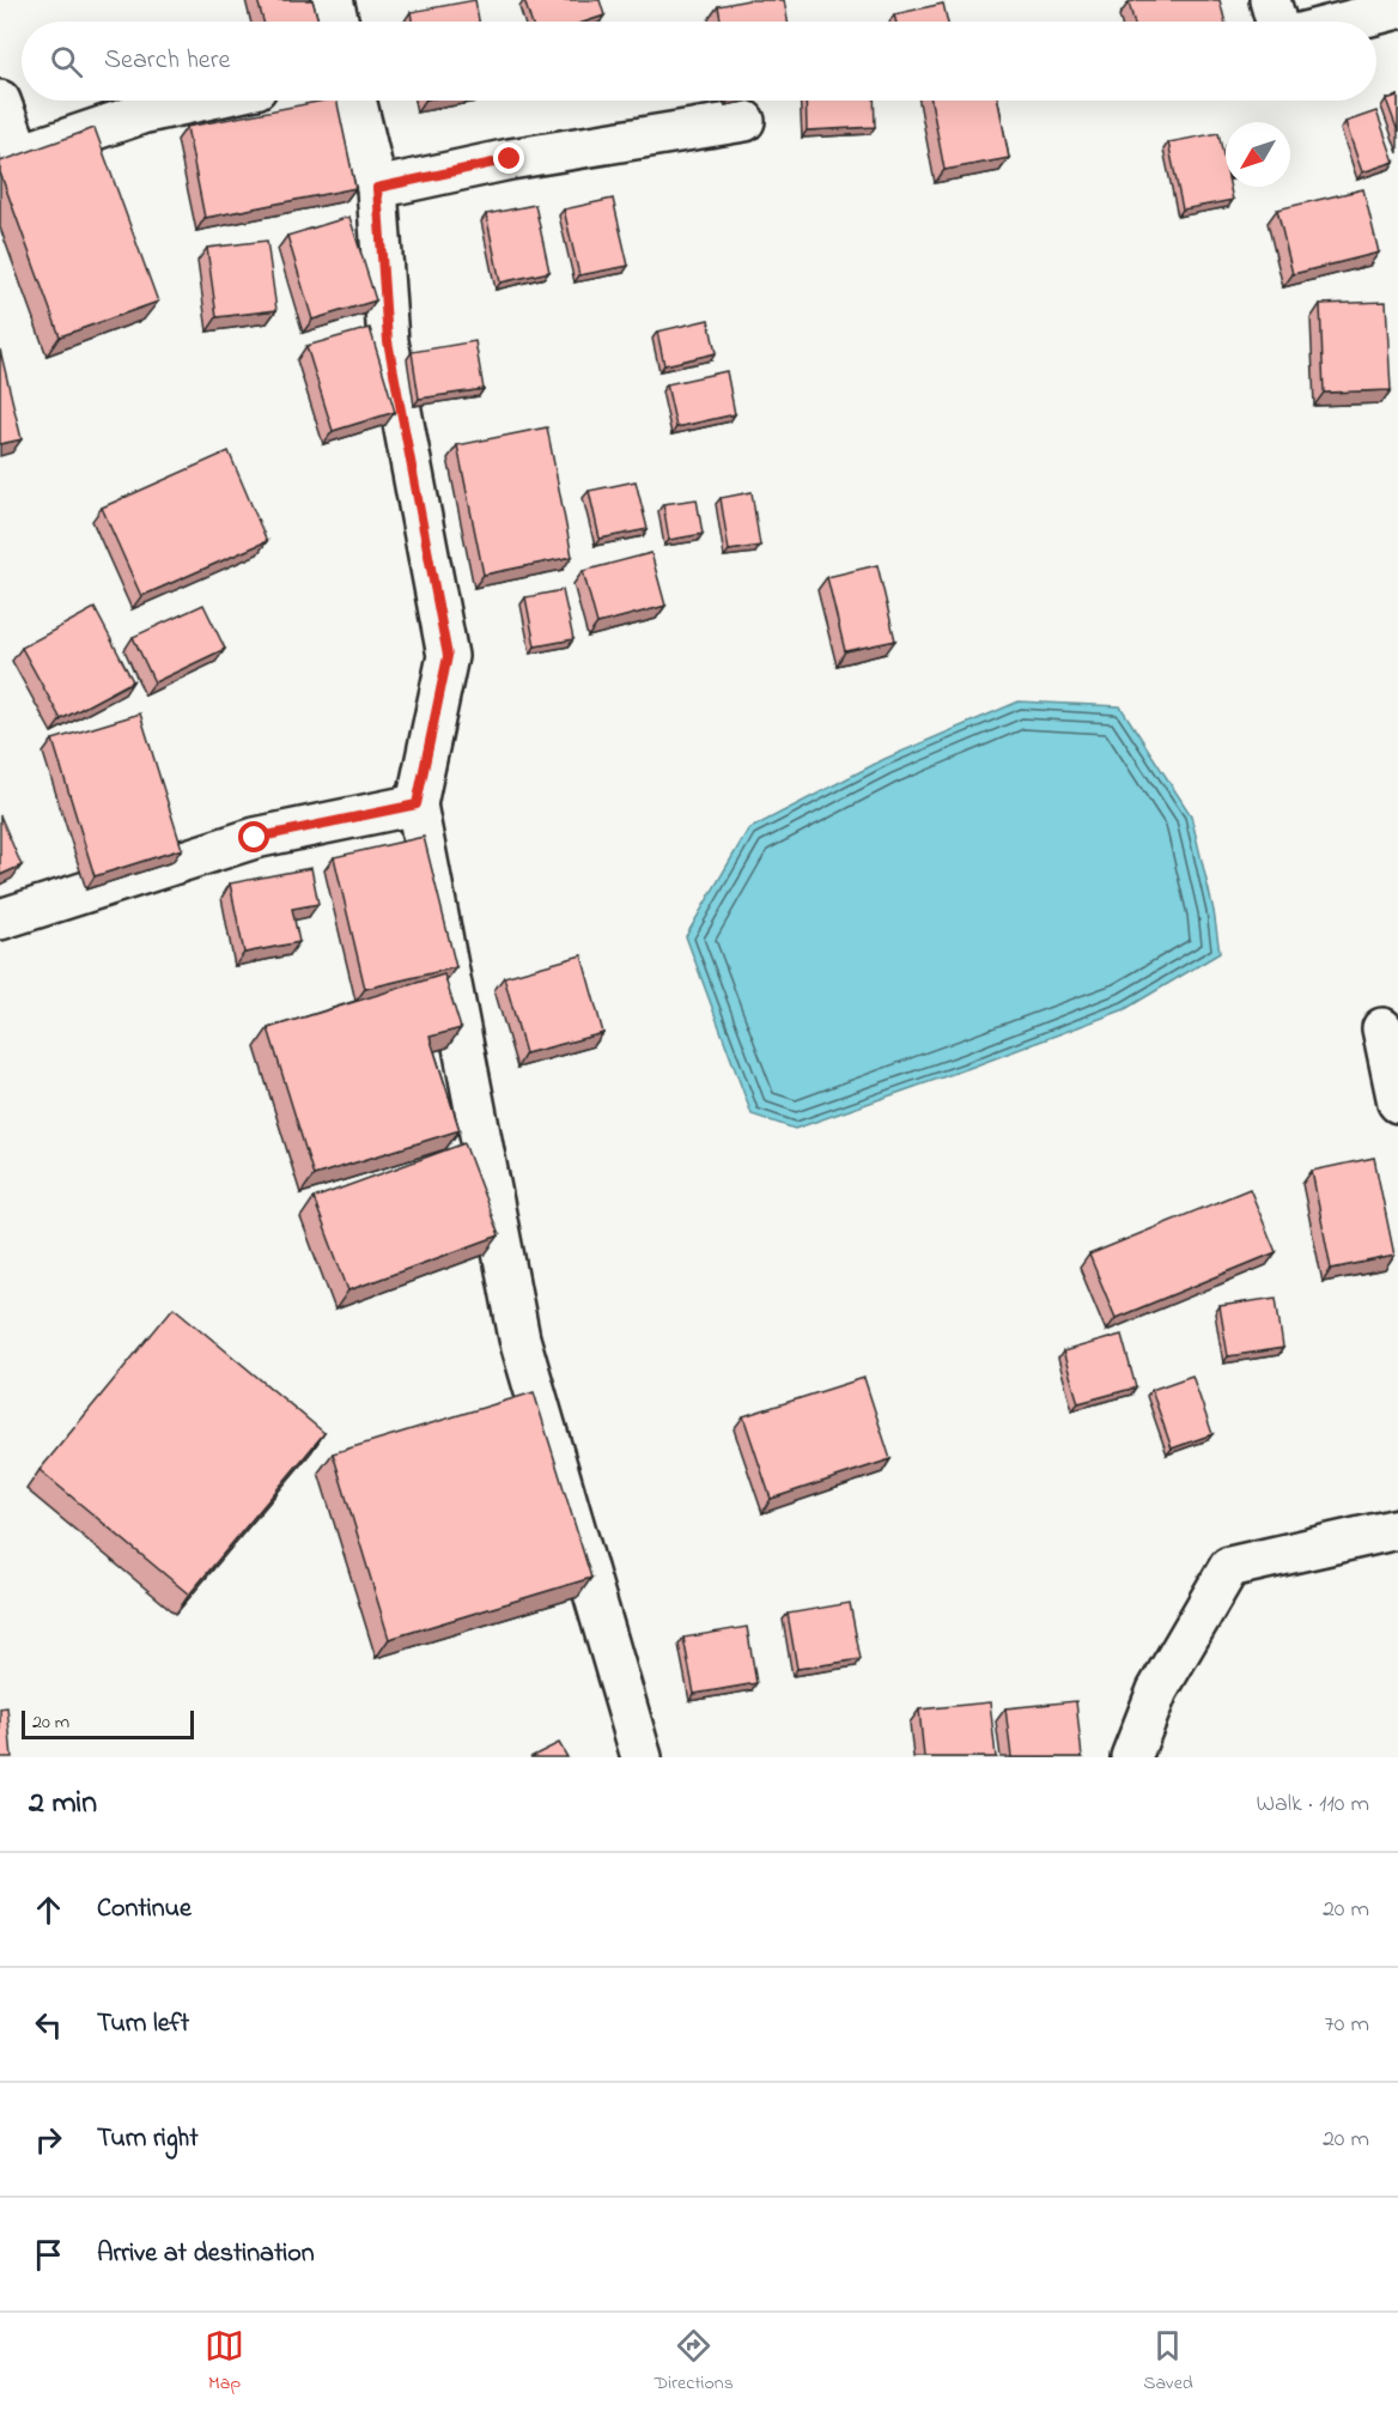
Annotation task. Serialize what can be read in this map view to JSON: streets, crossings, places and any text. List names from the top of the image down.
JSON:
{
  "scale_bar": "20 m",
  "north": "bottom left",
  "page": {
    "search": "Search here",
    "scale": "20 m",
    "heading": ["2 min", "Walk · 110 m"],
    "list": [
      ["Continue", "20 m"],
      ["Turn left", "70 m"],
      ["Turn right", "20 m"],
      "Arrive at destination"
    ],
    "nav": ["Map", "Directions", "Saved"]
  }
}
